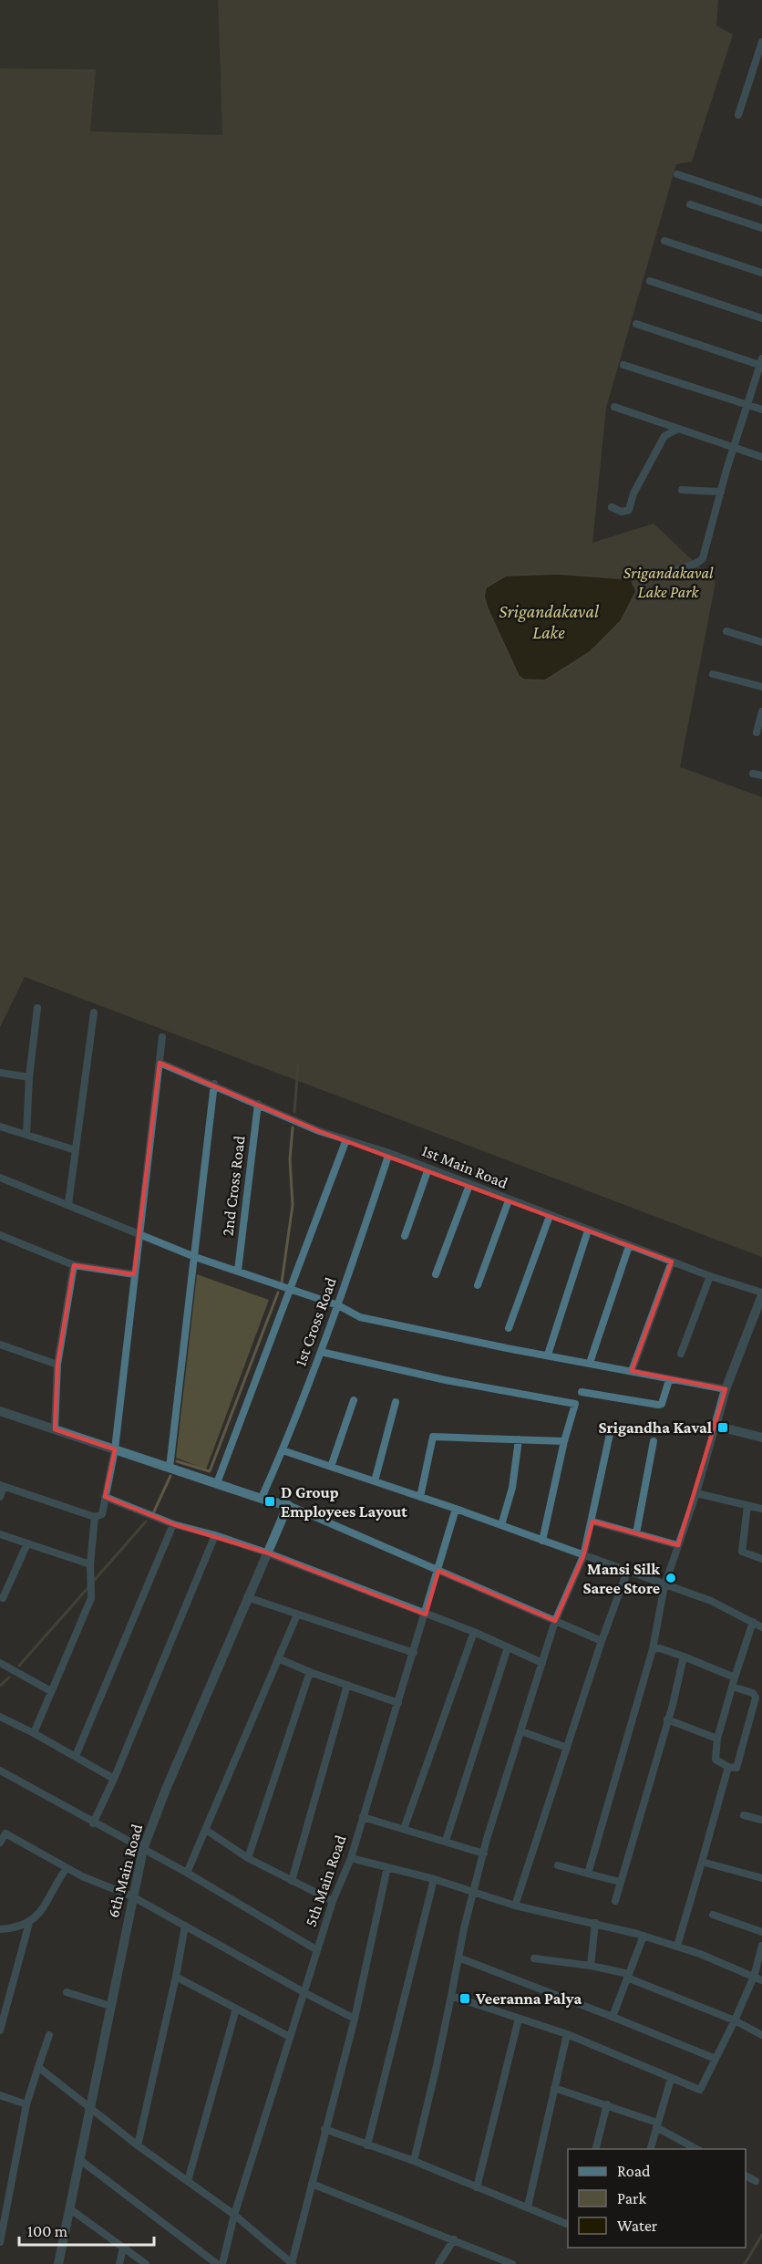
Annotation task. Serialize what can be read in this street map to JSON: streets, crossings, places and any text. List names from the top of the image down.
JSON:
{
  "streets": {
    "street": [
      "1st Main Road",
      "2nd Cross Road",
      "1st Cross Road",
      "6th Main Road",
      "5th Main Road"
    ]
  },
  "crossings": [
    ["1st Main Road", "2nd Cross Road"],
    ["1st Main Road", "1st Cross Road"]
  ],
  "water": ["Srigandakaval Lake"],
  "parks": ["Srigandakaval Lake Park"],
  "places": {
    "transit": ["Srigandha Kaval", "D Group Employees Layout", "Veeranna Palya"],
    "other": ["Mansi Silk Saree Store"]
  },
  "legend": ["Road", "Park", "Water"],
  "scale_bar": "100 m"
}
